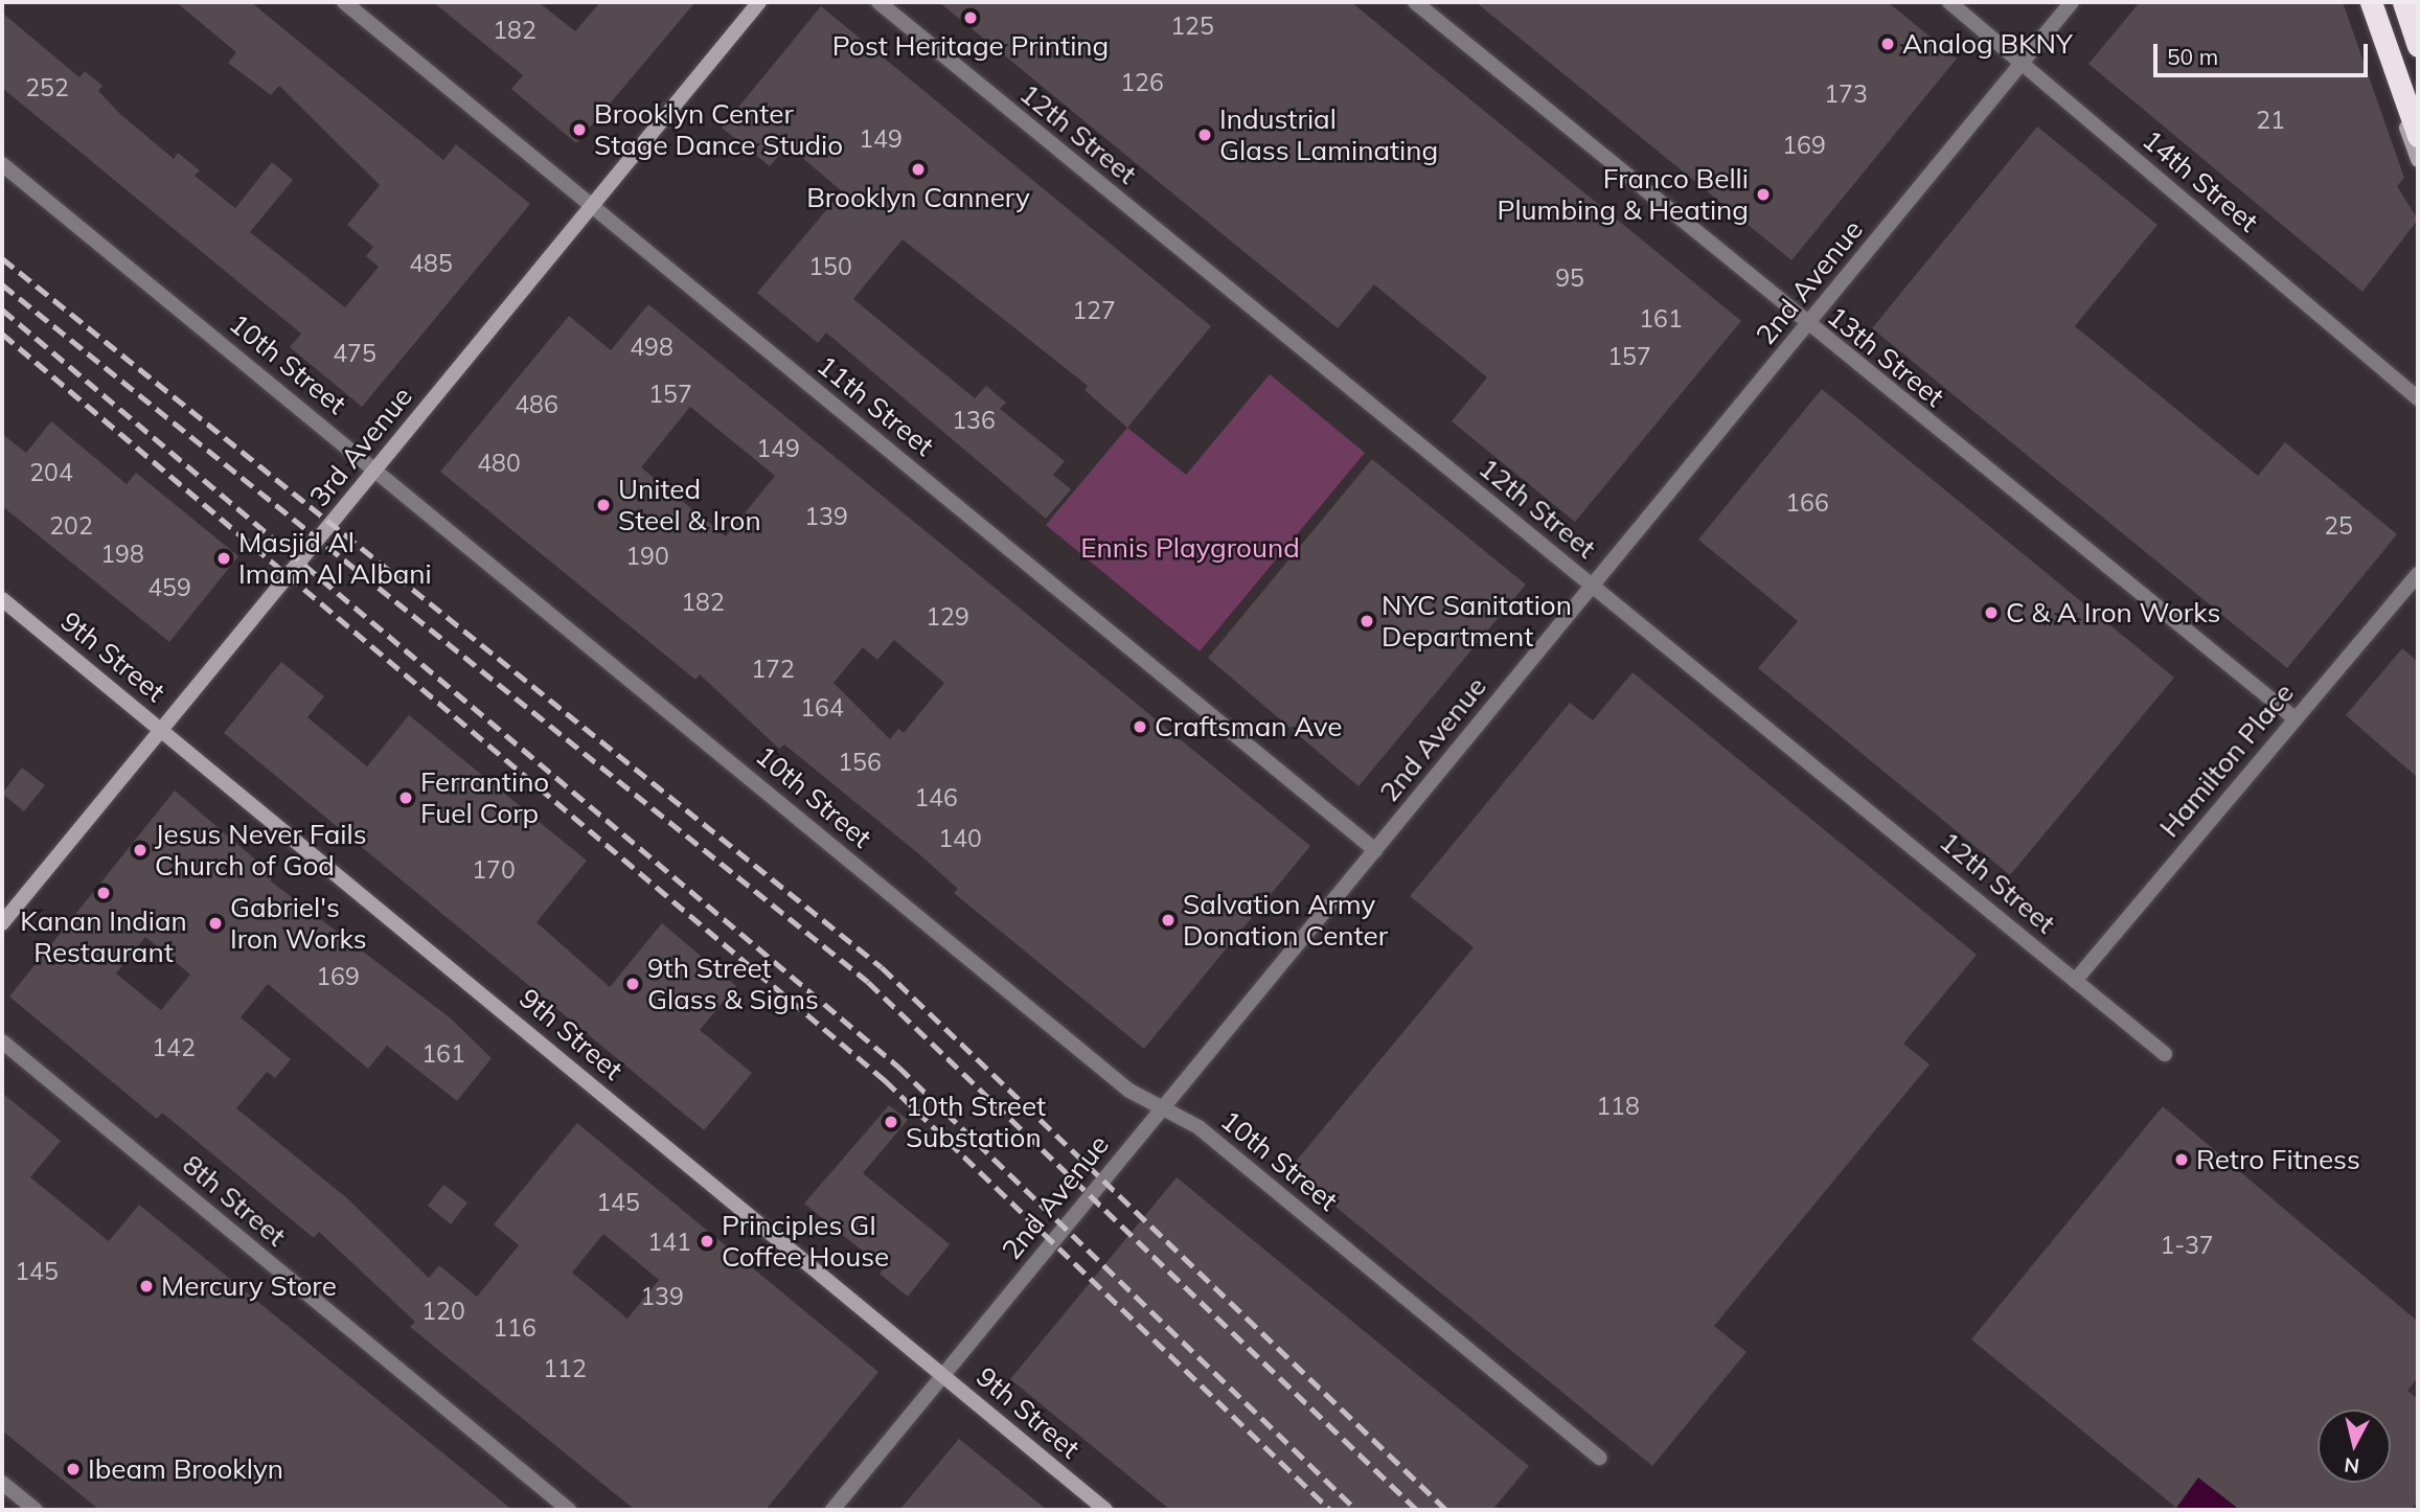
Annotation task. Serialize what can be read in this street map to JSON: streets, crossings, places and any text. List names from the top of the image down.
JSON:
{
  "streets": {
    "main road": ["3rd Avenue", "9th Street"],
    "street": [
      "12th Street",
      "14th Street",
      "2nd Avenue",
      "13th Street",
      "10th Street",
      "11th Street",
      "Hamilton Place",
      "8th Street"
    ]
  },
  "crossings": [
    ["12th Street", "2nd Avenue"],
    ["12th Street", "Hamilton Place"],
    ["14th Street", "2nd Avenue"],
    ["2nd Avenue", "13th Street"],
    ["2nd Avenue", "10th Street"],
    ["2nd Avenue", "11th Street"],
    ["2nd Avenue", "9th Street"],
    ["13th Street", "Hamilton Place"],
    ["10th Street", "3rd Avenue"],
    ["11th Street", "3rd Avenue"],
    ["3rd Avenue", "9th Street"]
  ],
  "parks": ["Ennis Playground"],
  "places": [
    "Post Heritage Printing",
    "Analog BKNY",
    "Brooklyn Center Stage Dance Studio",
    "Industrial Glass Laminating",
    "Brooklyn Cannery",
    "Franco Belli Plumbing & Heating",
    "United Steel & Iron",
    "Masjid Al Imam Al Albani",
    "C & A Iron Works",
    "NYC Sanitation Department",
    "Craftsman Ave",
    "Ferrantino Fuel Corp",
    "Jesus Never Fails Church of God",
    "Kanan Indian Restaurant",
    "Salvation Army Donation Center",
    "Gabriel's Iron Works",
    "9th Street Glass & Signs",
    "10th Street Substation",
    "Retro Fitness",
    "Principles GI Coffee House",
    "Mercury Store",
    "Ibeam Brooklyn"
  ],
  "house_numbers": [
    "125",
    "182",
    "126",
    "252",
    "173",
    "21",
    "149",
    "169",
    "485",
    "150",
    "95",
    "127",
    "161",
    "498",
    "475",
    "157",
    "157",
    "486",
    "136",
    "149",
    "480",
    "204",
    "166",
    "139",
    "202",
    "25",
    "198",
    "190",
    "459",
    "182",
    "129",
    "172",
    "164",
    "156",
    "146",
    "140",
    "170",
    "169",
    "142",
    "161",
    "118",
    "145",
    "141",
    "1-37",
    "145",
    "139",
    "120",
    "116",
    "112"
  ],
  "scale_bar": "50 m",
  "north": "bottom"
}
